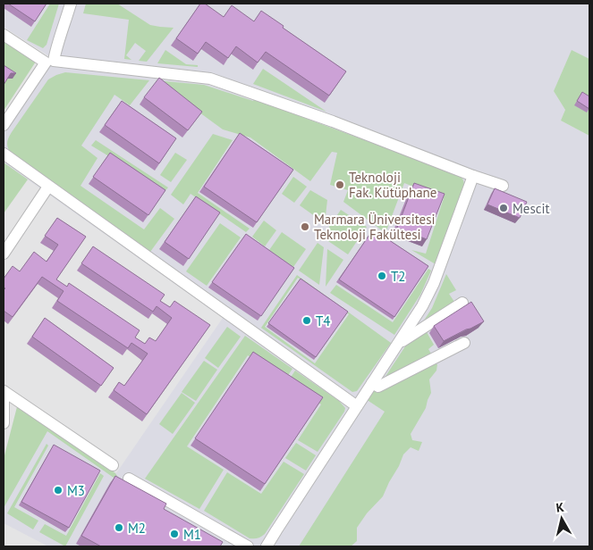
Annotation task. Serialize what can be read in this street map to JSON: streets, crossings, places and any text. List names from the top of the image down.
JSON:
{
  "places": [
    "Teknoloji Fak. Kütüphane",
    "Mescit",
    "Marmara Üniversitesi Teknoloji Fakültesi",
    "T2",
    "T4",
    "M3",
    "M2",
    "M1"
  ],
  "north": "top"
}
